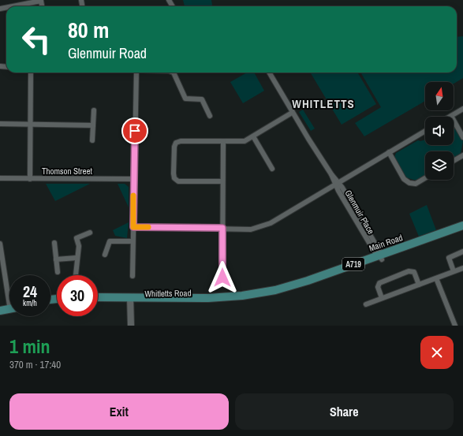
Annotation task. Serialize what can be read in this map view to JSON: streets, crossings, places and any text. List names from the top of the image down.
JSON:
{
  "streets": {
    "main road": ["Main Road", "A719", "Whitletts Road"],
    "street": ["Thomson Street", "Glenmuir Place"]
  },
  "crossings": [
    ["Glenmuir Place", "Main Road"],
    ["Main Road", "Whitletts Road"]
  ],
  "districts": ["WHITLETTS"],
  "north": "top",
  "page": {
    "turn": ["80 m", "Glenmuir Road"],
    "speed": "24 km/h",
    "limit": "30",
    "heading": ["1 min", "370 m · 17:40"],
    "buttons": ["Exit", "Share"]
  }
}
